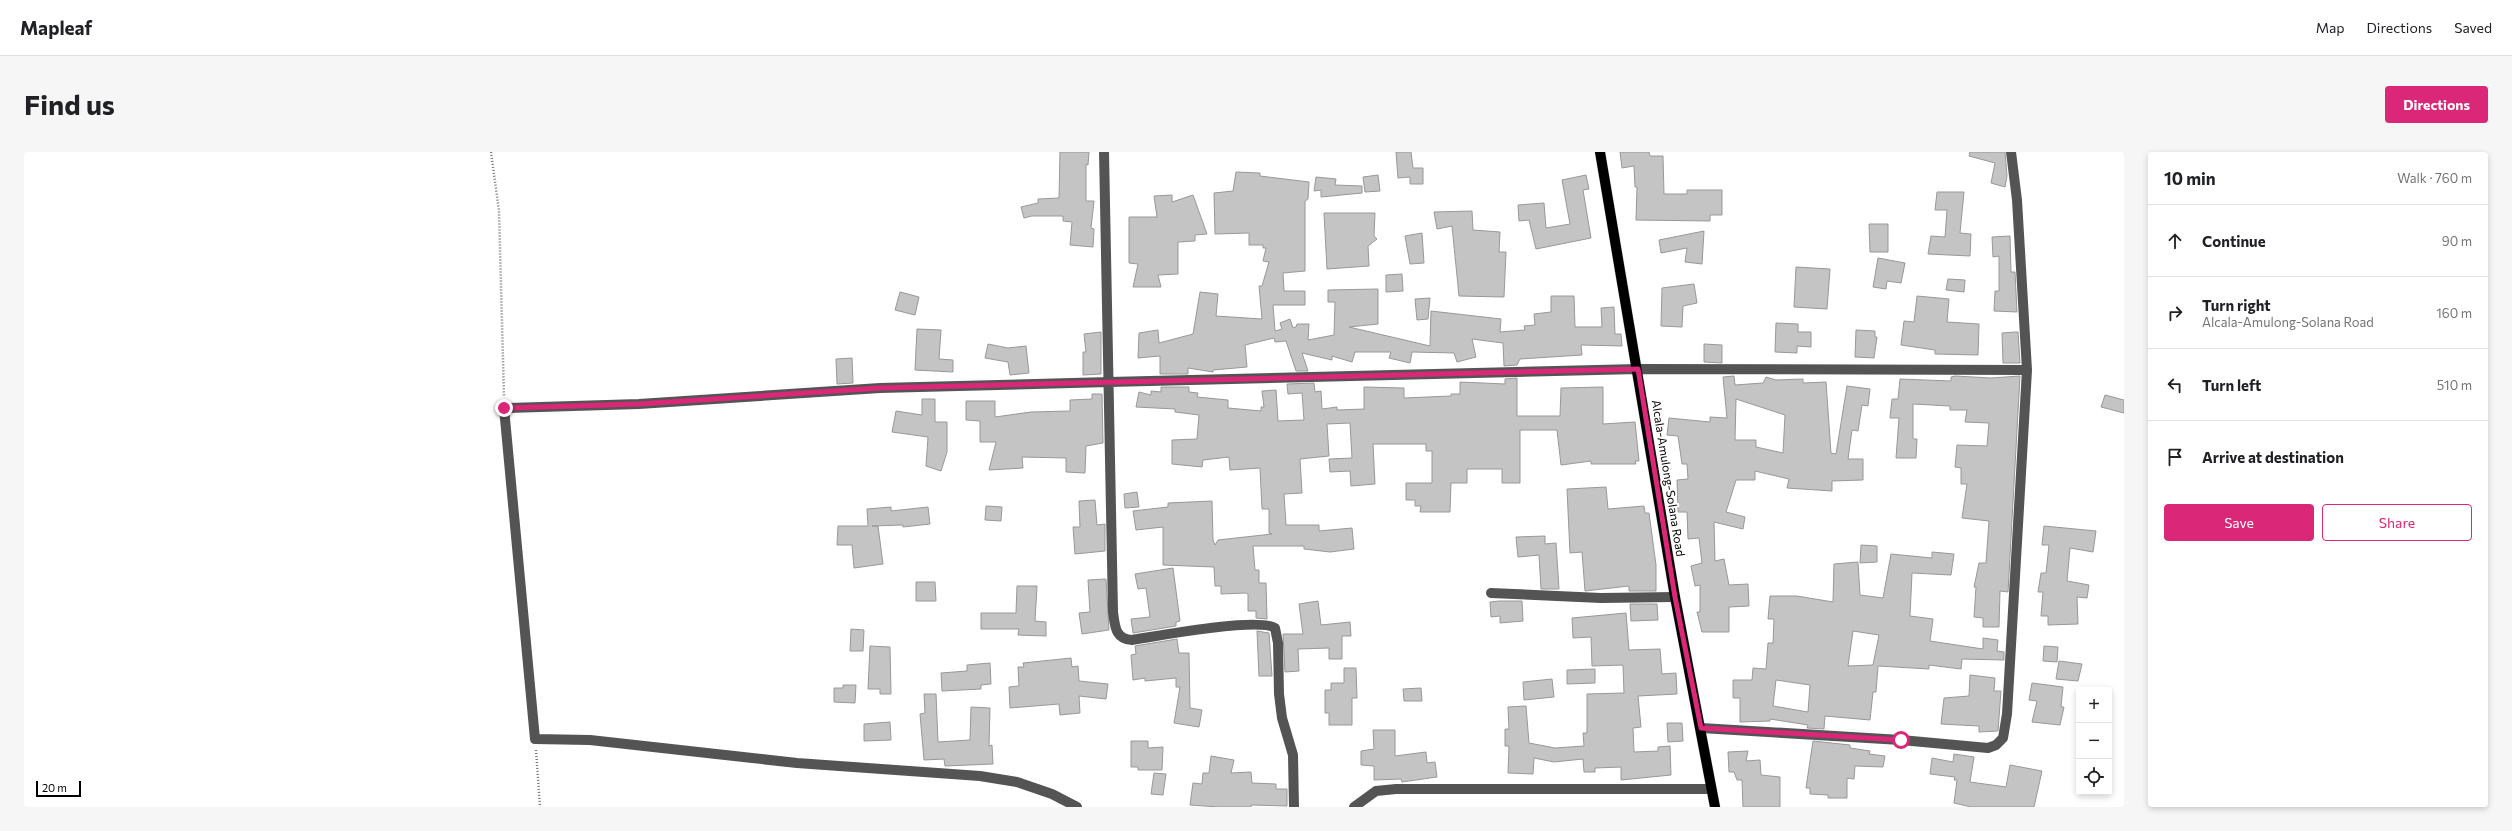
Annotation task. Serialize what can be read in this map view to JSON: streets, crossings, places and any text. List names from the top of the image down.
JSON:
{
  "streets": {
    "main road": ["Alcala-Amulong-Solana Road"]
  },
  "scale_bar": "20 m",
  "page": {
    "header": "Mapleaf",
    "nav": ["Map", "Directions", "Saved"],
    "buttons": [
      "Directions",
      ["Save", "Share"]
    ],
    "title": "Find us",
    "heading": ["10 min", "Walk · 760 m"],
    "list": [
      ["Continue", "90 m"],
      ["Turn right", "Alcala-Amulong-Solana Road", "160 m"],
      ["Turn left", "510 m"],
      "Arrive at destination"
    ],
    "map_buttons": ["+", "−"],
    "scale": "20 m"
  }
}
